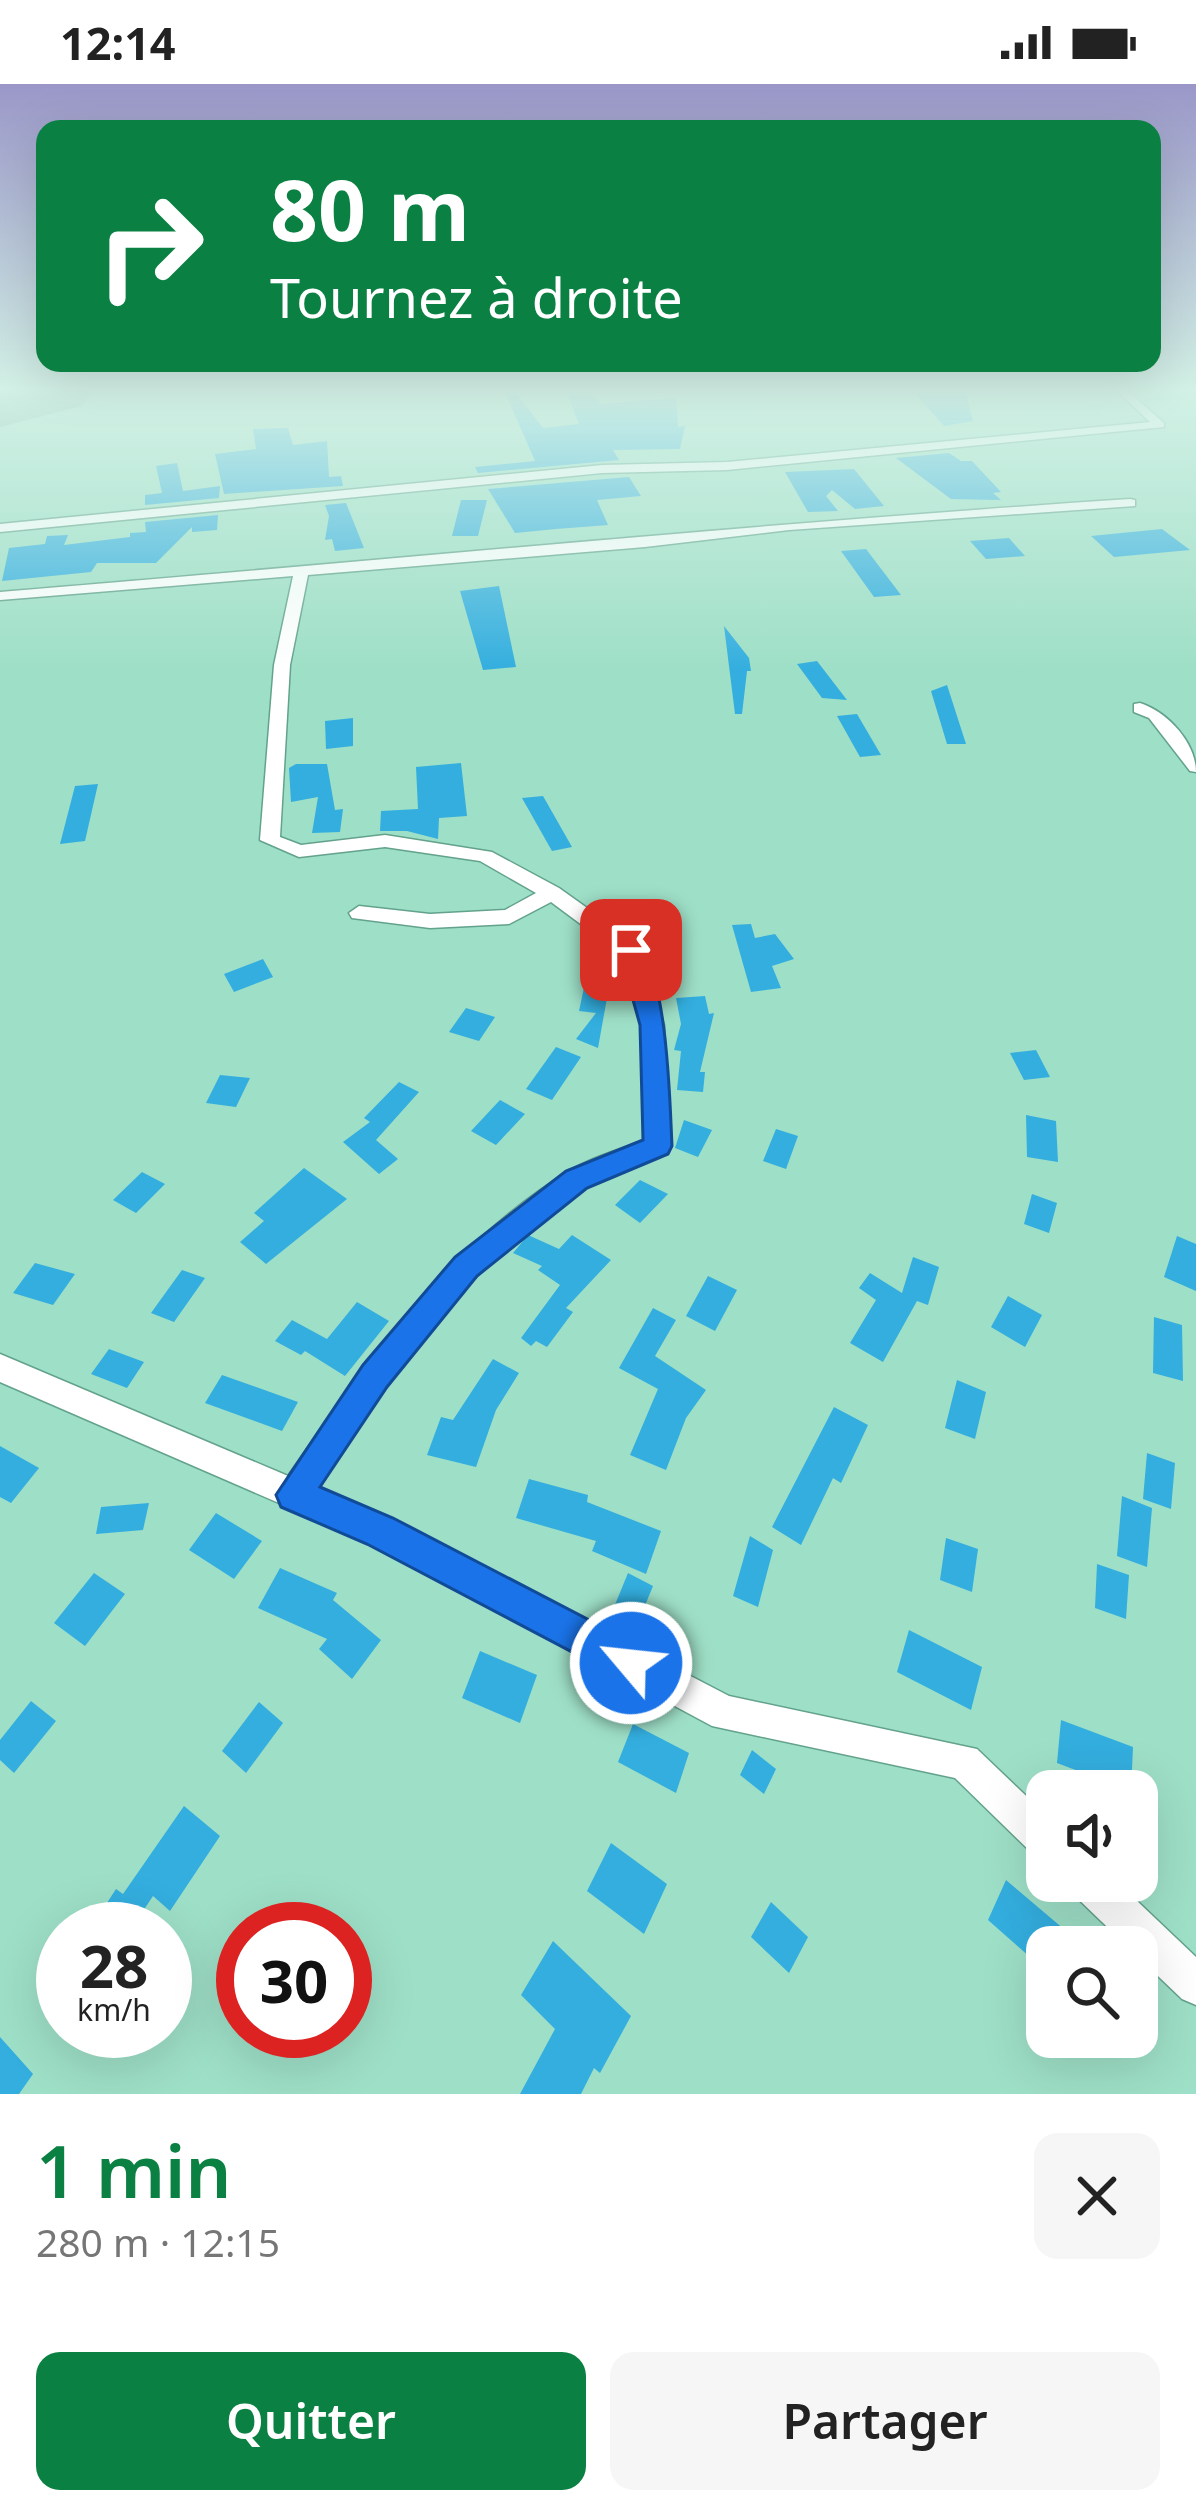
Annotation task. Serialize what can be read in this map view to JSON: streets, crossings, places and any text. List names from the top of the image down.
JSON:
{
  "page": {
    "status": "12:14",
    "turn": ["80 m", "Tournez à droite"],
    "speed": "28 km/h",
    "limit": "30",
    "heading": ["1 min", "280 m · 12:15"],
    "buttons": ["Quitter", "Partager"]
  }
}
